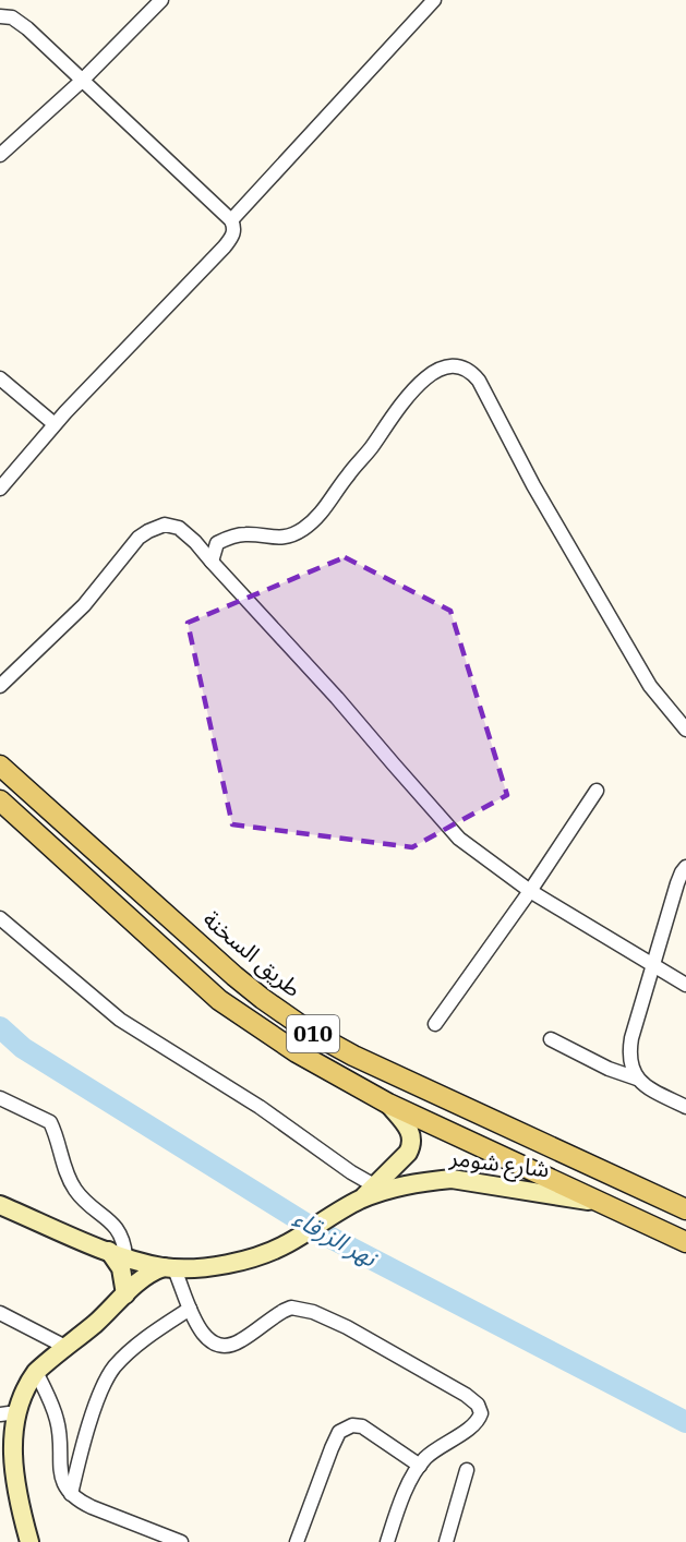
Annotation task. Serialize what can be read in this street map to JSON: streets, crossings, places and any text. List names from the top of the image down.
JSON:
{
  "streets": {
    "main road": ["طريق السخنة", "010", "شارع شومر"]
  },
  "crossings": [
    ["010", "شارع شومر"]
  ],
  "water": ["نهر الزرقاء"]
}
